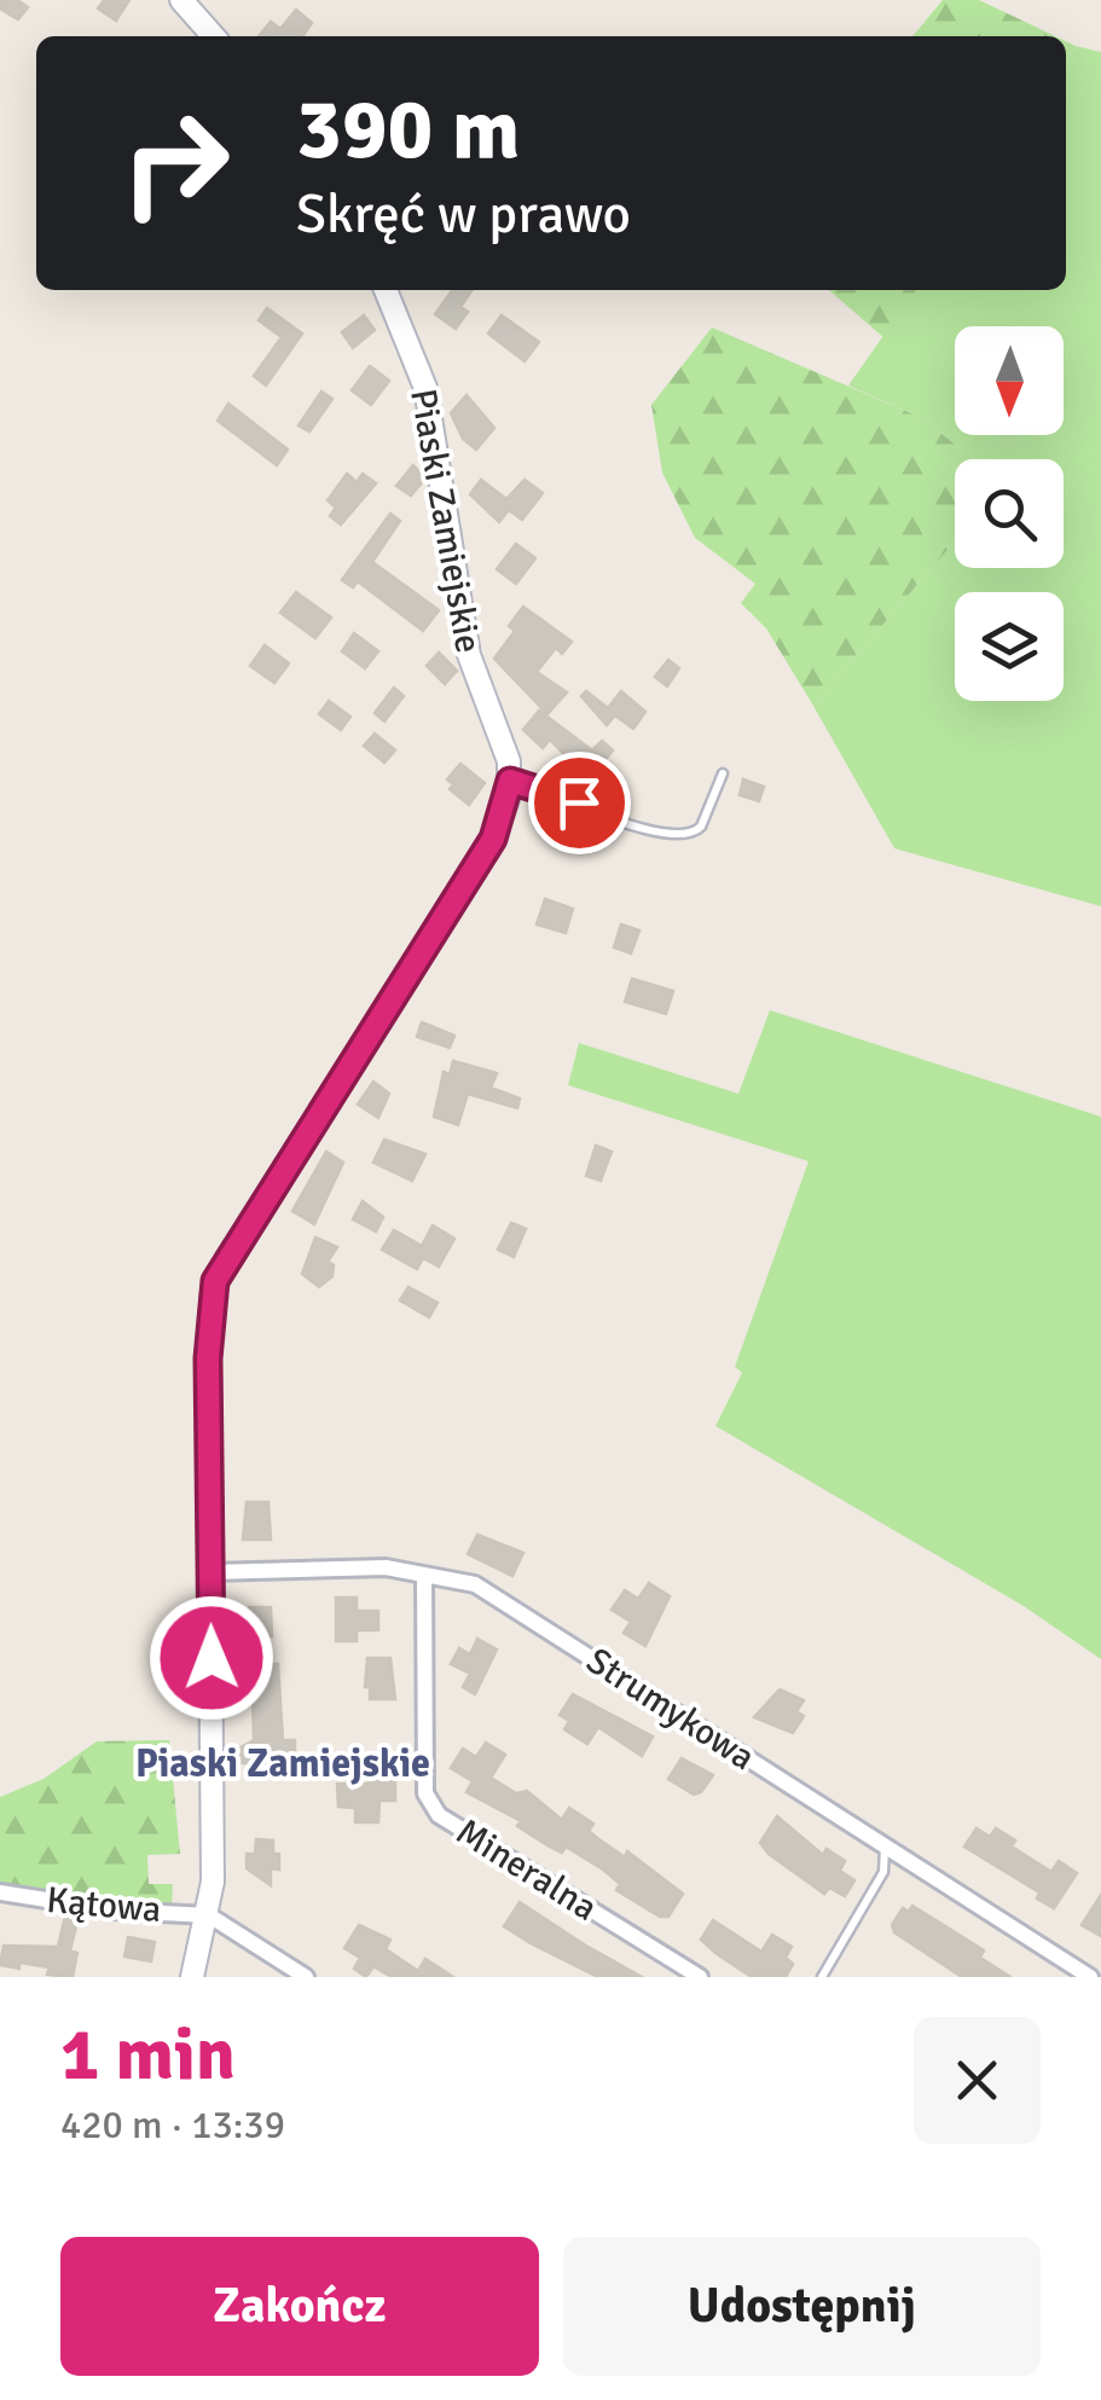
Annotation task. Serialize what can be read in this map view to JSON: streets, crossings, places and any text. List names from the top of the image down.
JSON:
{
  "streets": {
    "street": [
      "Piaski Zamiejskie",
      "Strumykowa",
      "Mineralna",
      "Kątowa"
    ]
  },
  "crossings": [
    ["Piaski Zamiejskie", "Strumykowa"],
    ["Piaski Zamiejskie", "Kątowa"],
    ["Strumykowa", "Mineralna"]
  ],
  "districts": ["Piaski Zamiejskie"],
  "north": "bottom",
  "page": {
    "turn": ["390 m", "Skręć w prawo"],
    "heading": ["1 min", "420 m · 13:39"],
    "buttons": ["Zakończ", "Udostępnij"]
  }
}
